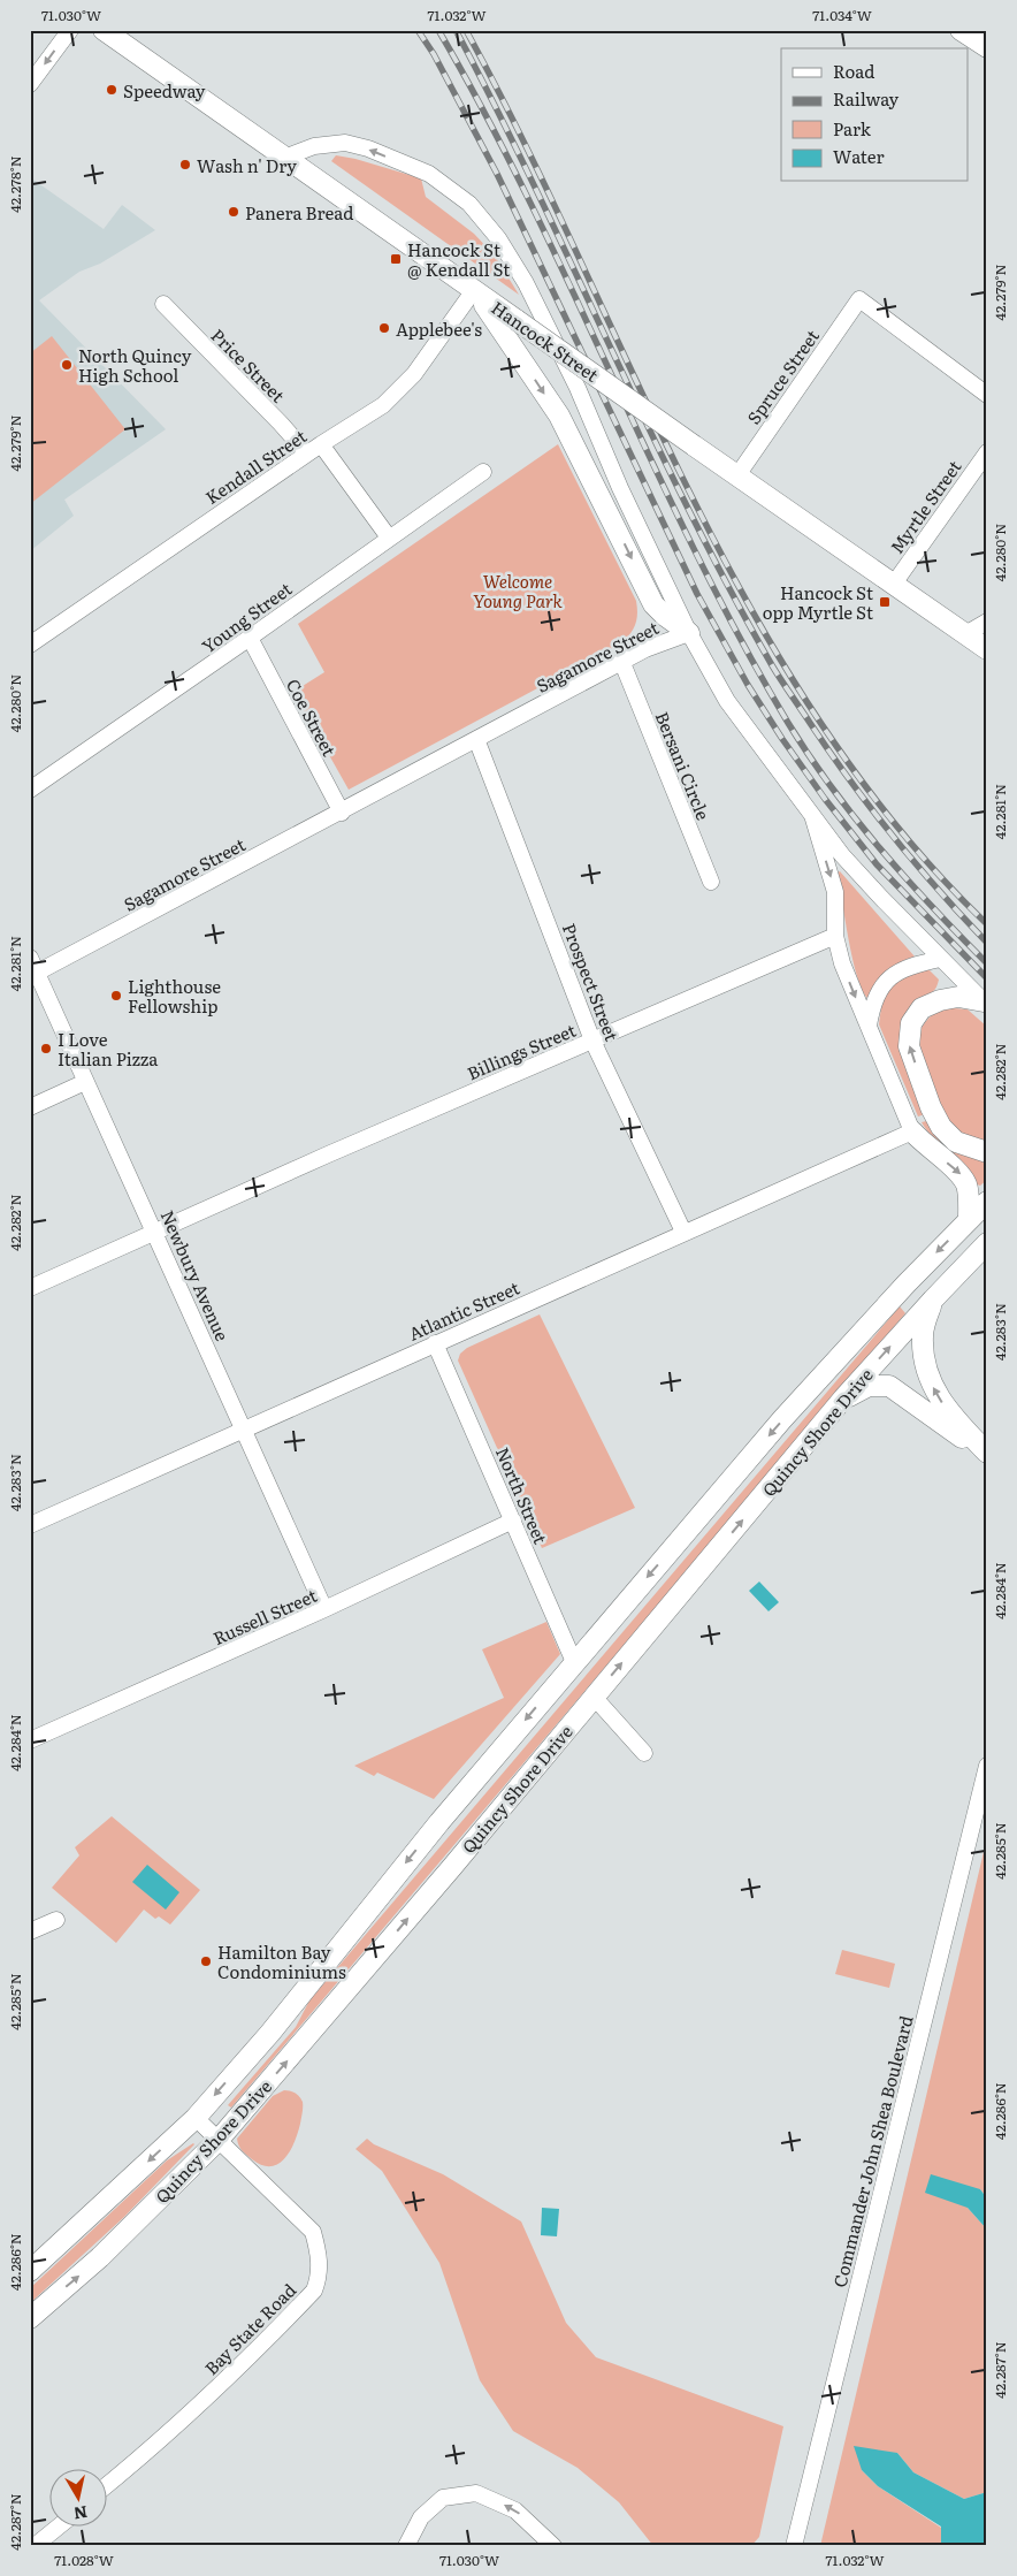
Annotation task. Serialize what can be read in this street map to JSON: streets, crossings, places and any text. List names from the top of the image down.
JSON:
{
  "streets": {
    "main road": ["Hancock Street", "Quincy Shore Drive"],
    "street": [
      "Price Street",
      "Spruce Street",
      "Kendall Street",
      "Myrtle Street",
      "Young Street",
      "Sagamore Street",
      "Coe Street",
      "Bersani Circle",
      "Prospect Street",
      "Billings Street",
      "Newbury Avenue",
      "Atlantic Street",
      "North Street",
      "Russell Street",
      "Commander John Shea Boulevard",
      "Bay State Road"
    ]
  },
  "crossings": [
    ["Hancock Street", "Spruce Street"],
    ["Hancock Street", "Kendall Street"],
    ["Hancock Street", "Myrtle Street"],
    ["Price Street", "Kendall Street"],
    ["Young Street", "Coe Street"],
    ["Sagamore Street", "Coe Street"],
    ["Sagamore Street", "Bersani Circle"],
    ["Sagamore Street", "Prospect Street"],
    ["Sagamore Street", "Newbury Avenue"],
    ["Prospect Street", "Billings Street"],
    ["Prospect Street", "Atlantic Street"],
    ["Billings Street", "Newbury Avenue"],
    ["Newbury Avenue", "Atlantic Street"],
    ["Newbury Avenue", "Russell Street"],
    ["Atlantic Street", "North Street"],
    ["Quincy Shore Drive", "North Street"],
    ["Quincy Shore Drive", "Bay State Road"],
    ["North Street", "Russell Street"]
  ],
  "parks": ["Welcome Young Park"],
  "places": {
    "other": [
      "Speedway",
      "Wash n' Dry",
      "Panera Bread",
      "Applebee's",
      "North Quincy High School",
      "Lighthouse Fellowship",
      "I Love Italian Pizza",
      "Hamilton Bay Condominiums"
    ],
    "transit": ["Hancock St @ Kendall St", "Hancock St opp Myrtle St"]
  },
  "legend": [
    "Road",
    "Railway",
    "Park",
    "Water"
  ],
  "north": "bottom",
  "coordinates": [
    "71.030°W",
    "71.032°W",
    "71.034°W",
    "42.278°N",
    "42.279°N",
    "42.280°N",
    "42.281°N",
    "42.282°N",
    "42.283°N",
    "42.284°N",
    "42.285°N",
    "42.286°N",
    "42.287°N",
    "71.028°W"
  ]
}
